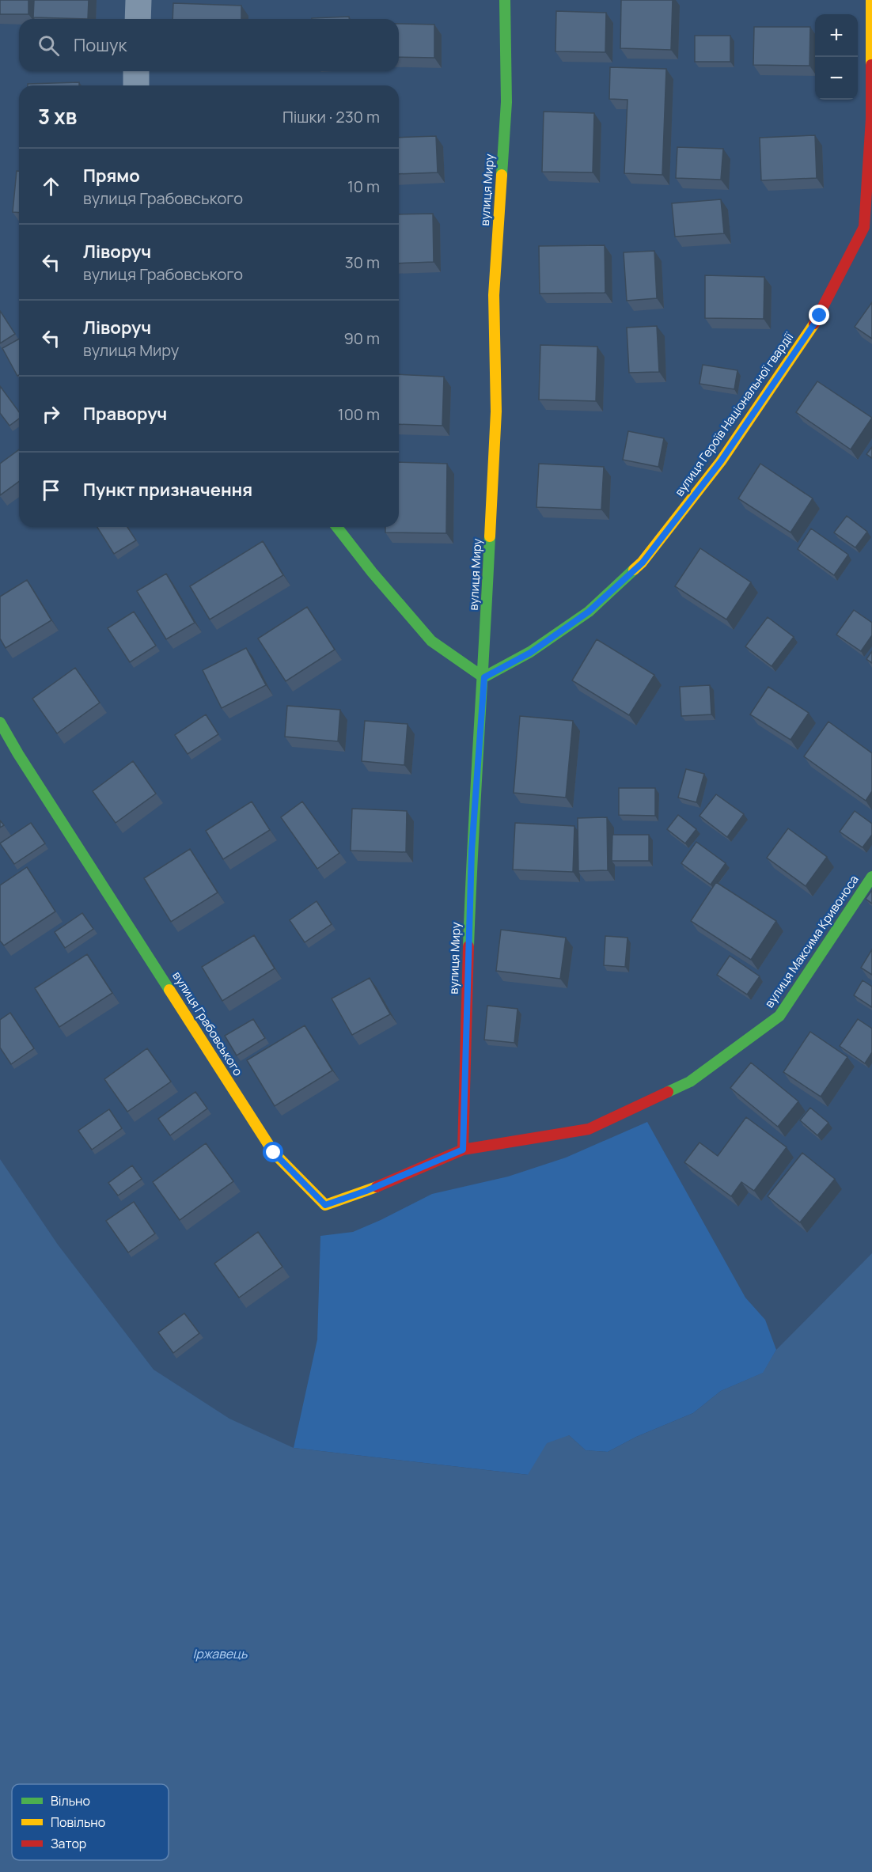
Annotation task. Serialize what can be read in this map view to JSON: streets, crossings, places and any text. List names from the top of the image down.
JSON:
{
  "streets": {
    "street": [
      "вулиця Миру",
      "вулиця Героїв Національної гвардії",
      "вулиця Максима Кривоноса",
      "вулиця Грабовського"
    ]
  },
  "crossings": [
    ["вулиця Миру", "вулиця Героїв Національної гвардії"],
    ["вулиця Миру", "вулиця Максима Кривоноса"],
    ["вулиця Миру", "вулиця Грабовського"],
    ["вулиця Максима Кривоноса", "вулиця Грабовського"]
  ],
  "water": ["Іржавець"],
  "legend": ["Вільно", "Повільно", "Затор"],
  "page": {
    "map_buttons": ["+", "−"],
    "search": "Пошук",
    "heading": ["3 хв", "Пішки · 230 m"],
    "list": [
      ["Прямо", "вулиця Грабовського", "10 m"],
      ["Ліворуч", "вулиця Грабовського", "30 m"],
      ["Ліворуч", "вулиця Миру", "90 m"],
      ["Праворуч", "100 m"],
      "Пункт призначення"
    ]
  }
}
